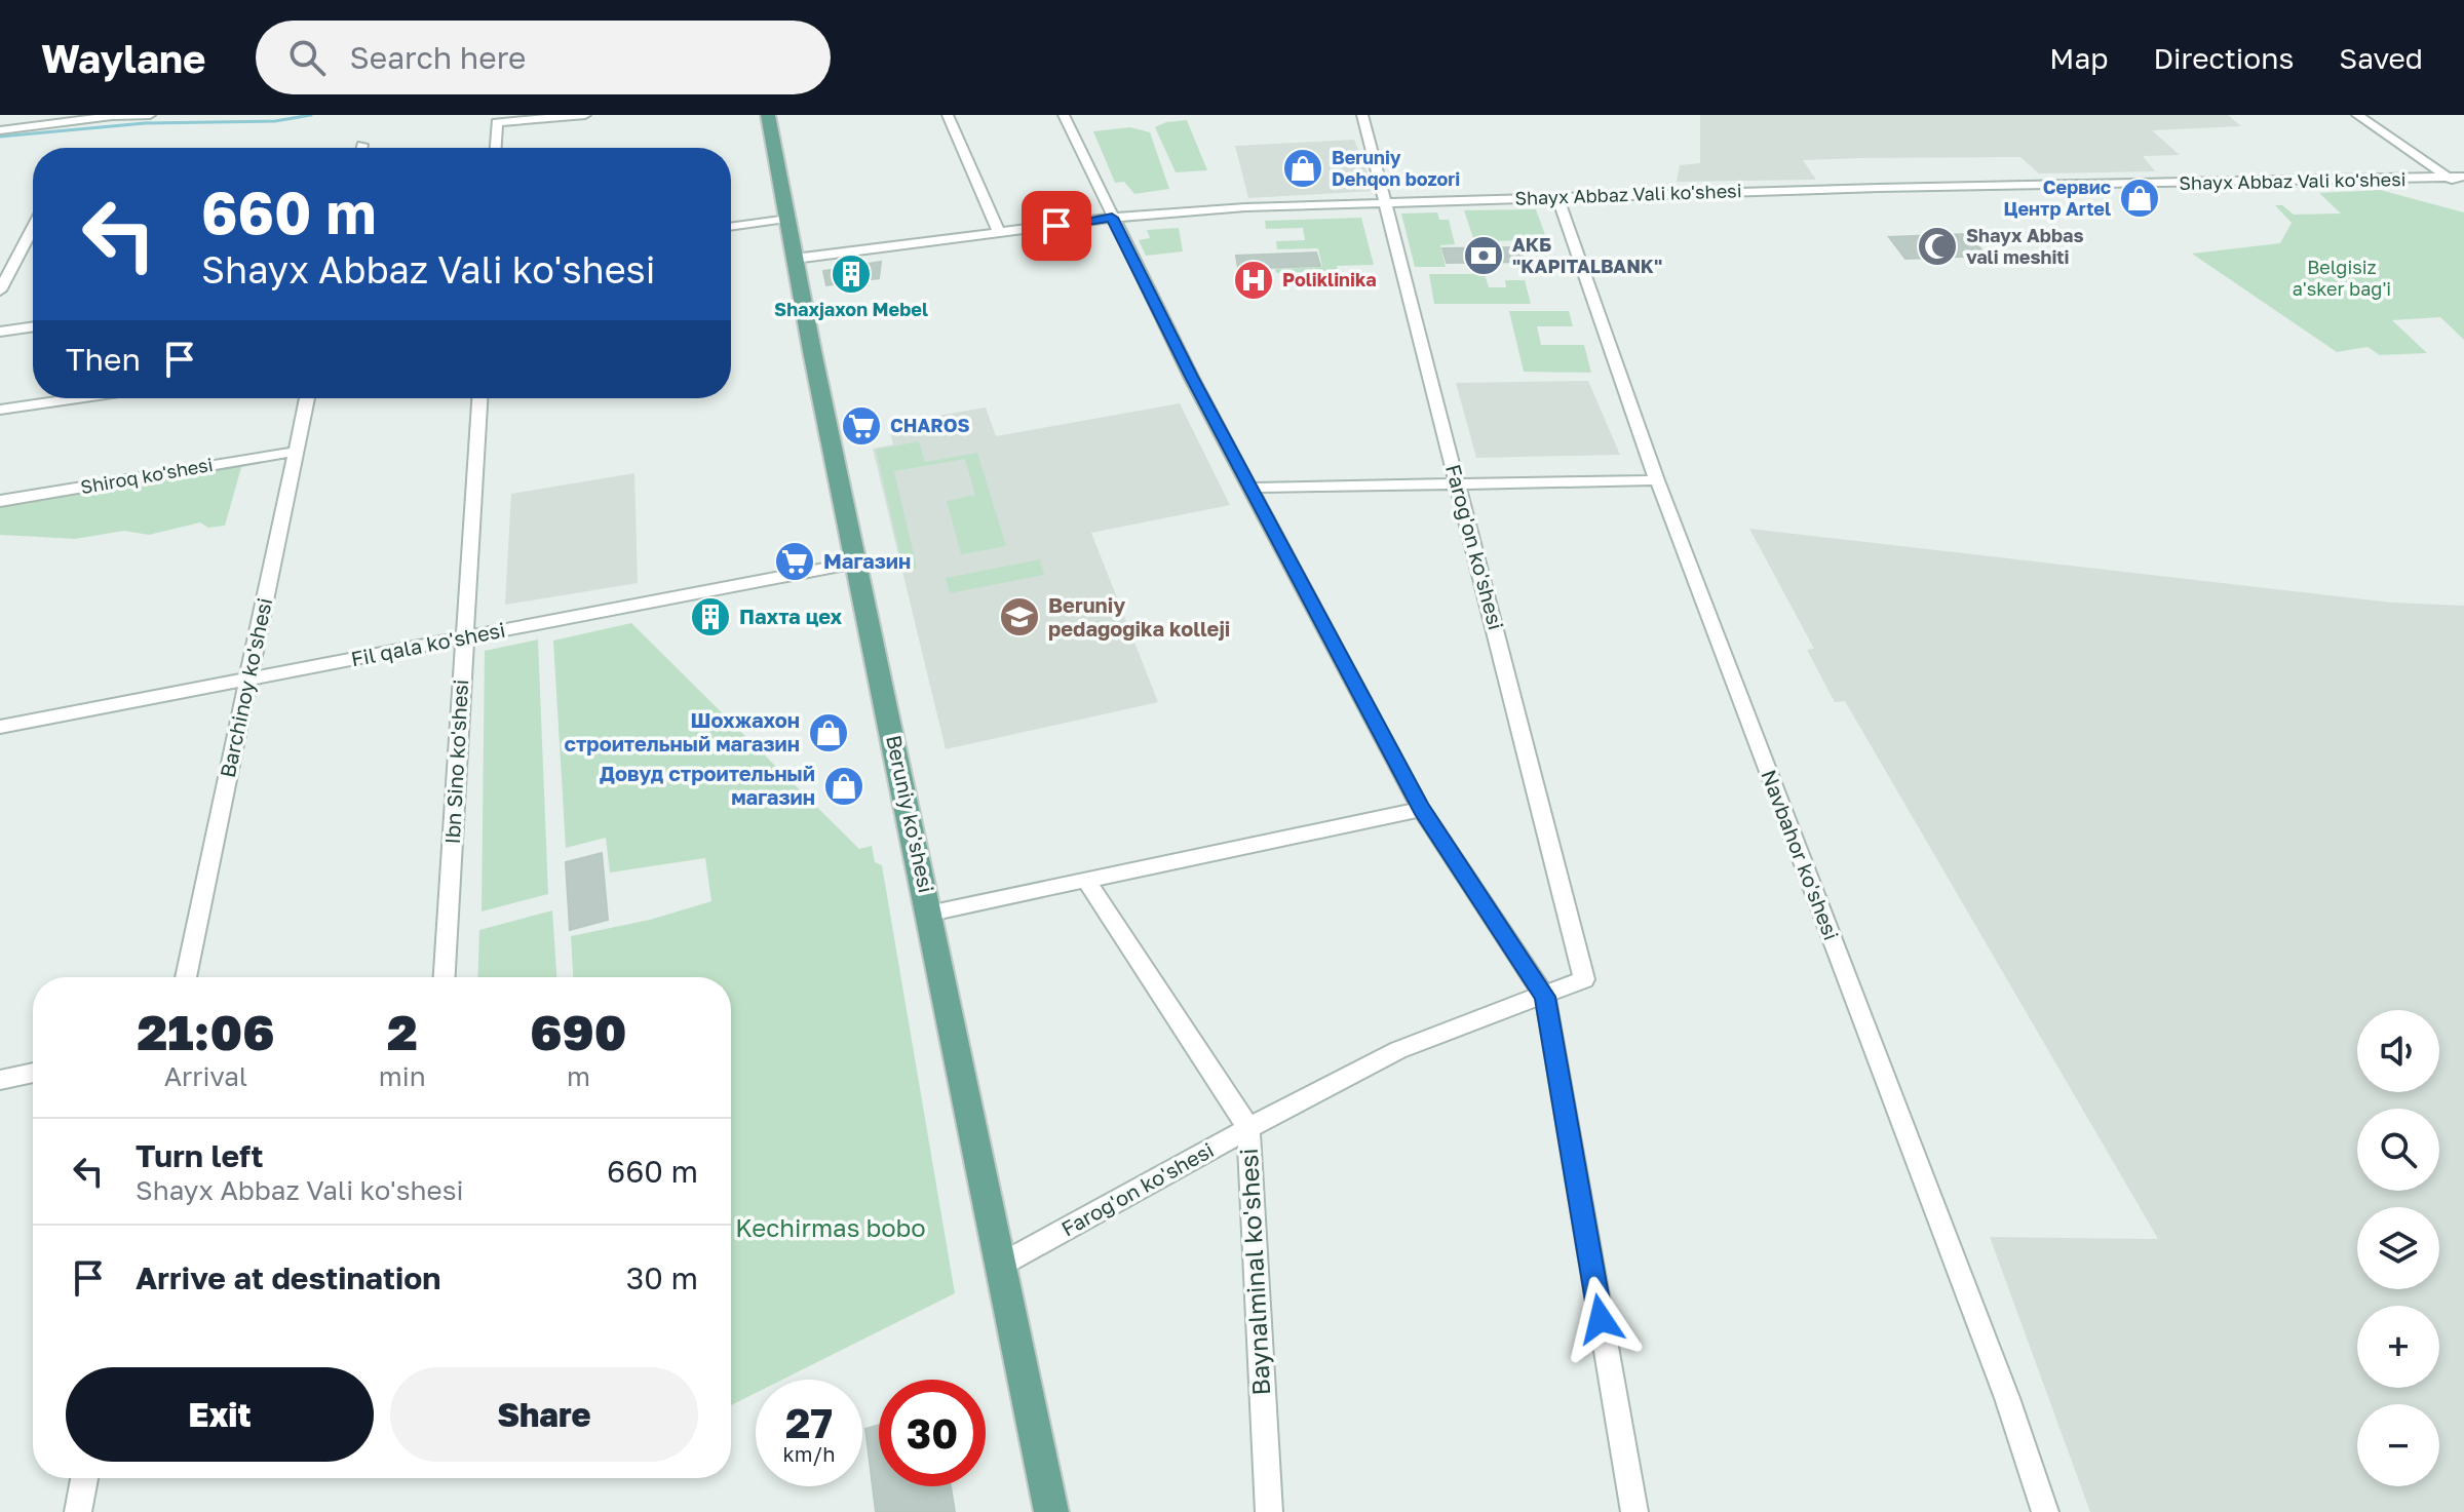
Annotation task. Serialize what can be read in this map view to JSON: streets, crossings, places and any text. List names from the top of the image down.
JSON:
{
  "streets": {
    "main road": ["Beruniy ko'shesi"],
    "street": [
      "Shayx Abbaz Vali ko'shesi",
      "Shiroq ko'shesi",
      "Farog'on ko'shesi",
      "Fil qala ko'shesi",
      "Barchinoy ko'shesi",
      "Ibn Sino ko'shesi",
      "Navbahor ko'shesi",
      "Baynalminal ko'shesi"
    ]
  },
  "crossings": [
    ["Shayx Abbaz Vali ko'shesi", "Farog'on ko'shesi"],
    ["Shayx Abbaz Vali ko'shesi", "Beruniy ko'shesi"],
    ["Shayx Abbaz Vali ko'shesi", "Navbahor ko'shesi"],
    ["Shiroq ko'shesi", "Barchinoy ko'shesi"],
    ["Farog'on ko'shesi", "Beruniy ko'shesi"],
    ["Farog'on ko'shesi", "Baynalminal ko'shesi"],
    ["Fil qala ko'shesi", "Barchinoy ko'shesi"],
    ["Fil qala ko'shesi", "Ibn Sino ko'shesi"],
    ["Fil qala ko'shesi", "Beruniy ko'shesi"]
  ],
  "parks": ["Belgisiz a'sker bag'i", "Kechirmas bobo"],
  "places": {
    "shop": [
      "Beruniy Dehqon bozori",
      "Сервис Центр Artel",
      "Шохжахон строительный магазин",
      "Довуд строительный магазин"
    ],
    "mosque": ["Shayx Abbas vali meshiti"],
    "bank": ["АКБ \"KAPITALBANK\""],
    "building": ["Shaxjaxon Mebel", "Пахта цех"],
    "hospital": ["Poliklinika"],
    "supermarket": ["CHAROS", "Магазин"],
    "school or university": ["Beruniy pedagogika kolleji"]
  },
  "page": {
    "header": "Waylane",
    "search": "Search here",
    "nav": ["Map", "Directions", "Saved"],
    "turn": ["660 m", "Shayx Abbaz Vali ko'shesi"],
    "then": "Then",
    "eta": [
      "21:06",
      "Arrival",
      "2",
      "min",
      "690",
      "m"
    ],
    "map_buttons": ["+", "−"],
    "list": [
      {
        "name": "Turn left",
        "note": "Shayx Abbaz Vali ko'shesi",
        "value": "660 m"
      },
      {
        "name": "Arrive at destination",
        "value": "30 m"
      }
    ],
    "buttons": ["Exit", "Share"],
    "speed": "27 km/h",
    "limit": "30"
  }
}
